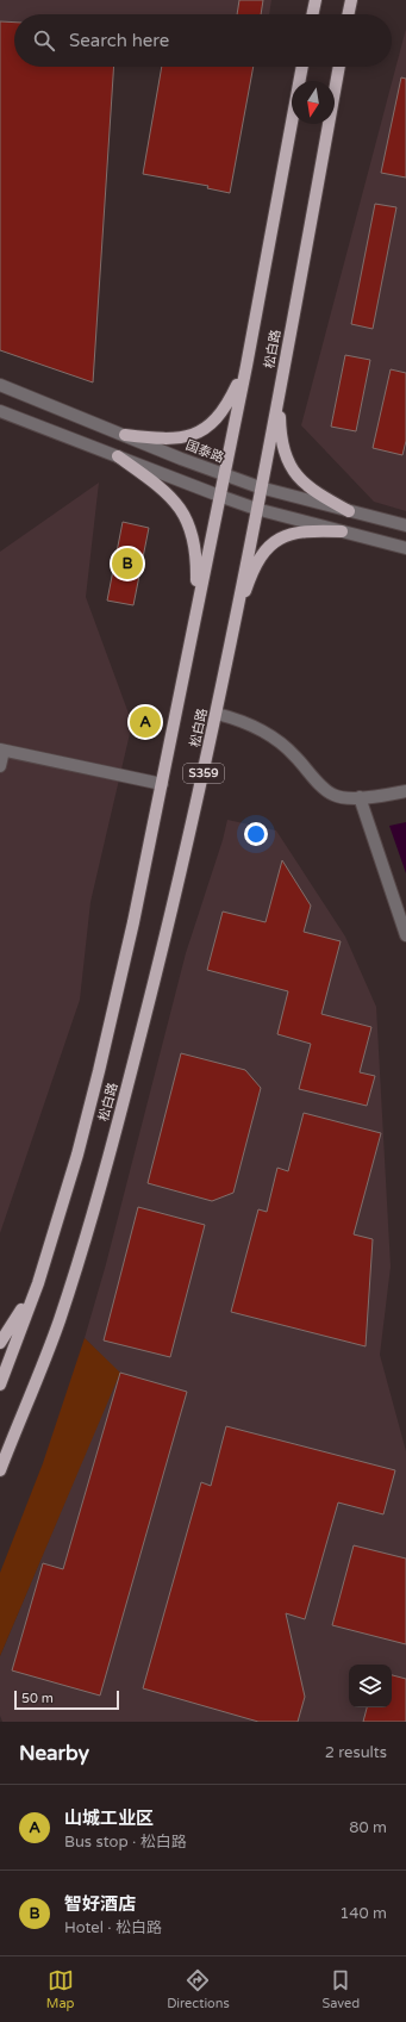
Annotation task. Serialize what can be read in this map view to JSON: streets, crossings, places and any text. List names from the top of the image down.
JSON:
{
  "streets": {
    "main road": ["松白路", "S359"],
    "street": ["国泰路"]
  },
  "crossings": [
    ["松白路", "国泰路"],
    ["松白路", "S359"]
  ],
  "scale_bar": "50 m",
  "north": "bottom",
  "page": {
    "search": "Search here",
    "pins": ["B", "A"],
    "scale": "50 m",
    "heading": ["Nearby", "2 results"],
    "list": [
      {
        "mark": "A",
        "name": "山城工业区",
        "note": "Bus stop · 松白路",
        "value": "80 m"
      },
      {
        "mark": "B",
        "name": "智好酒店",
        "note": "Hotel · 松白路",
        "value": "140 m"
      }
    ],
    "nav": ["Map", "Directions", "Saved"]
  }
}
